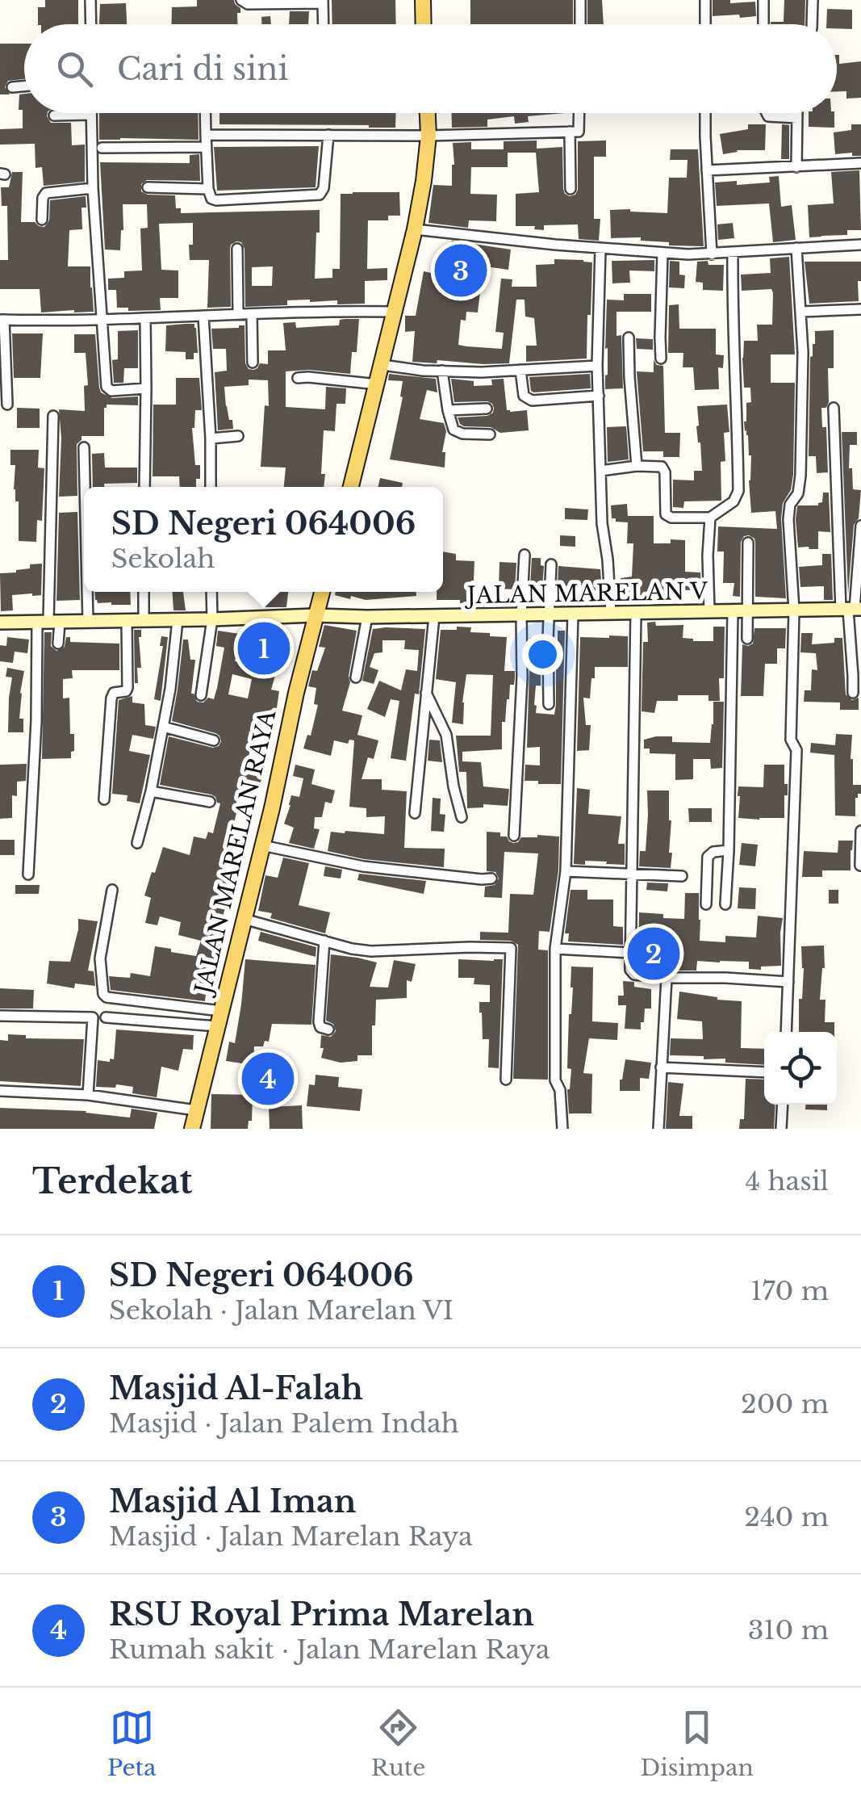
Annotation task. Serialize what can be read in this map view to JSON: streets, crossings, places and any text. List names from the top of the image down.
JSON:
{
  "streets": {
    "main road": ["JALAN MARELAN RAYA"],
    "street": ["JALAN MARELAN V"]
  },
  "crossings": [
    ["JALAN MARELAN V", "JALAN MARELAN RAYA"]
  ],
  "page": {
    "search": "Cari di sini",
    "pins": [
      "3",
      "1",
      "2",
      "4"
    ],
    "popup": ["SD Negeri 064006", "Sekolah"],
    "heading": ["Terdekat", "4 hasil"],
    "list": [
      {
        "mark": "1",
        "name": "SD Negeri 064006",
        "note": "Sekolah · Jalan Marelan VI",
        "value": "170 m"
      },
      {
        "mark": "2",
        "name": "Masjid Al-Falah",
        "note": "Masjid · Jalan Palem Indah",
        "value": "200 m"
      },
      {
        "mark": "3",
        "name": "Masjid Al Iman",
        "note": "Masjid · Jalan Marelan Raya",
        "value": "240 m"
      },
      {
        "mark": "4",
        "name": "RSU Royal Prima Marelan",
        "note": "Rumah sakit · Jalan Marelan Raya",
        "value": "310 m"
      }
    ],
    "nav": ["Peta", "Rute", "Disimpan"]
  }
}
